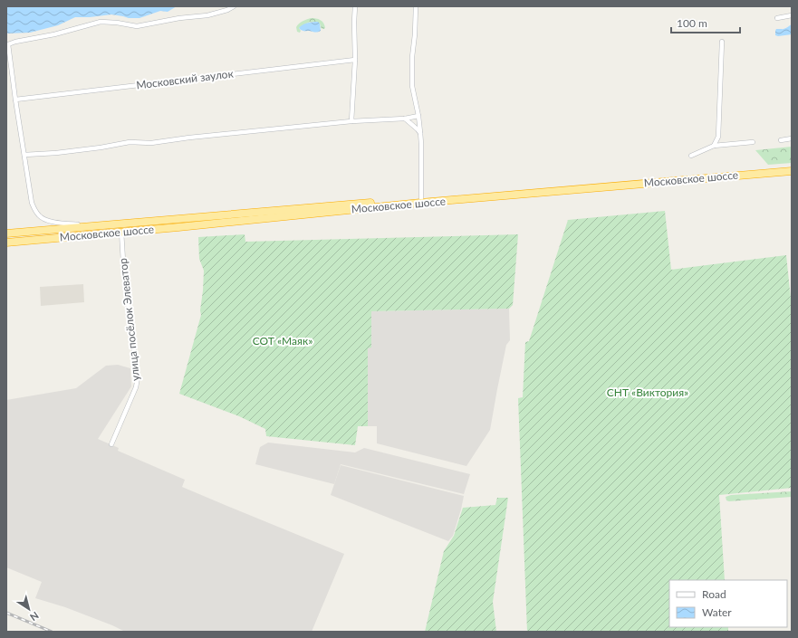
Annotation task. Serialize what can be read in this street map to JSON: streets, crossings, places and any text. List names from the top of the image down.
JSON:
{
  "streets": {
    "highway": ["Московское шоссе"],
    "street": ["Московский заулок", "улица посёлок Элеватор"]
  },
  "crossings": [
    ["Московское шоссе", "улица посёлок Элеватор"]
  ],
  "parks": ["СОТ «Маяк»", "СНТ «Виктория»"],
  "legend": ["Road", "Water"],
  "scale_bar": "100 m",
  "north": "bottom right"
}
